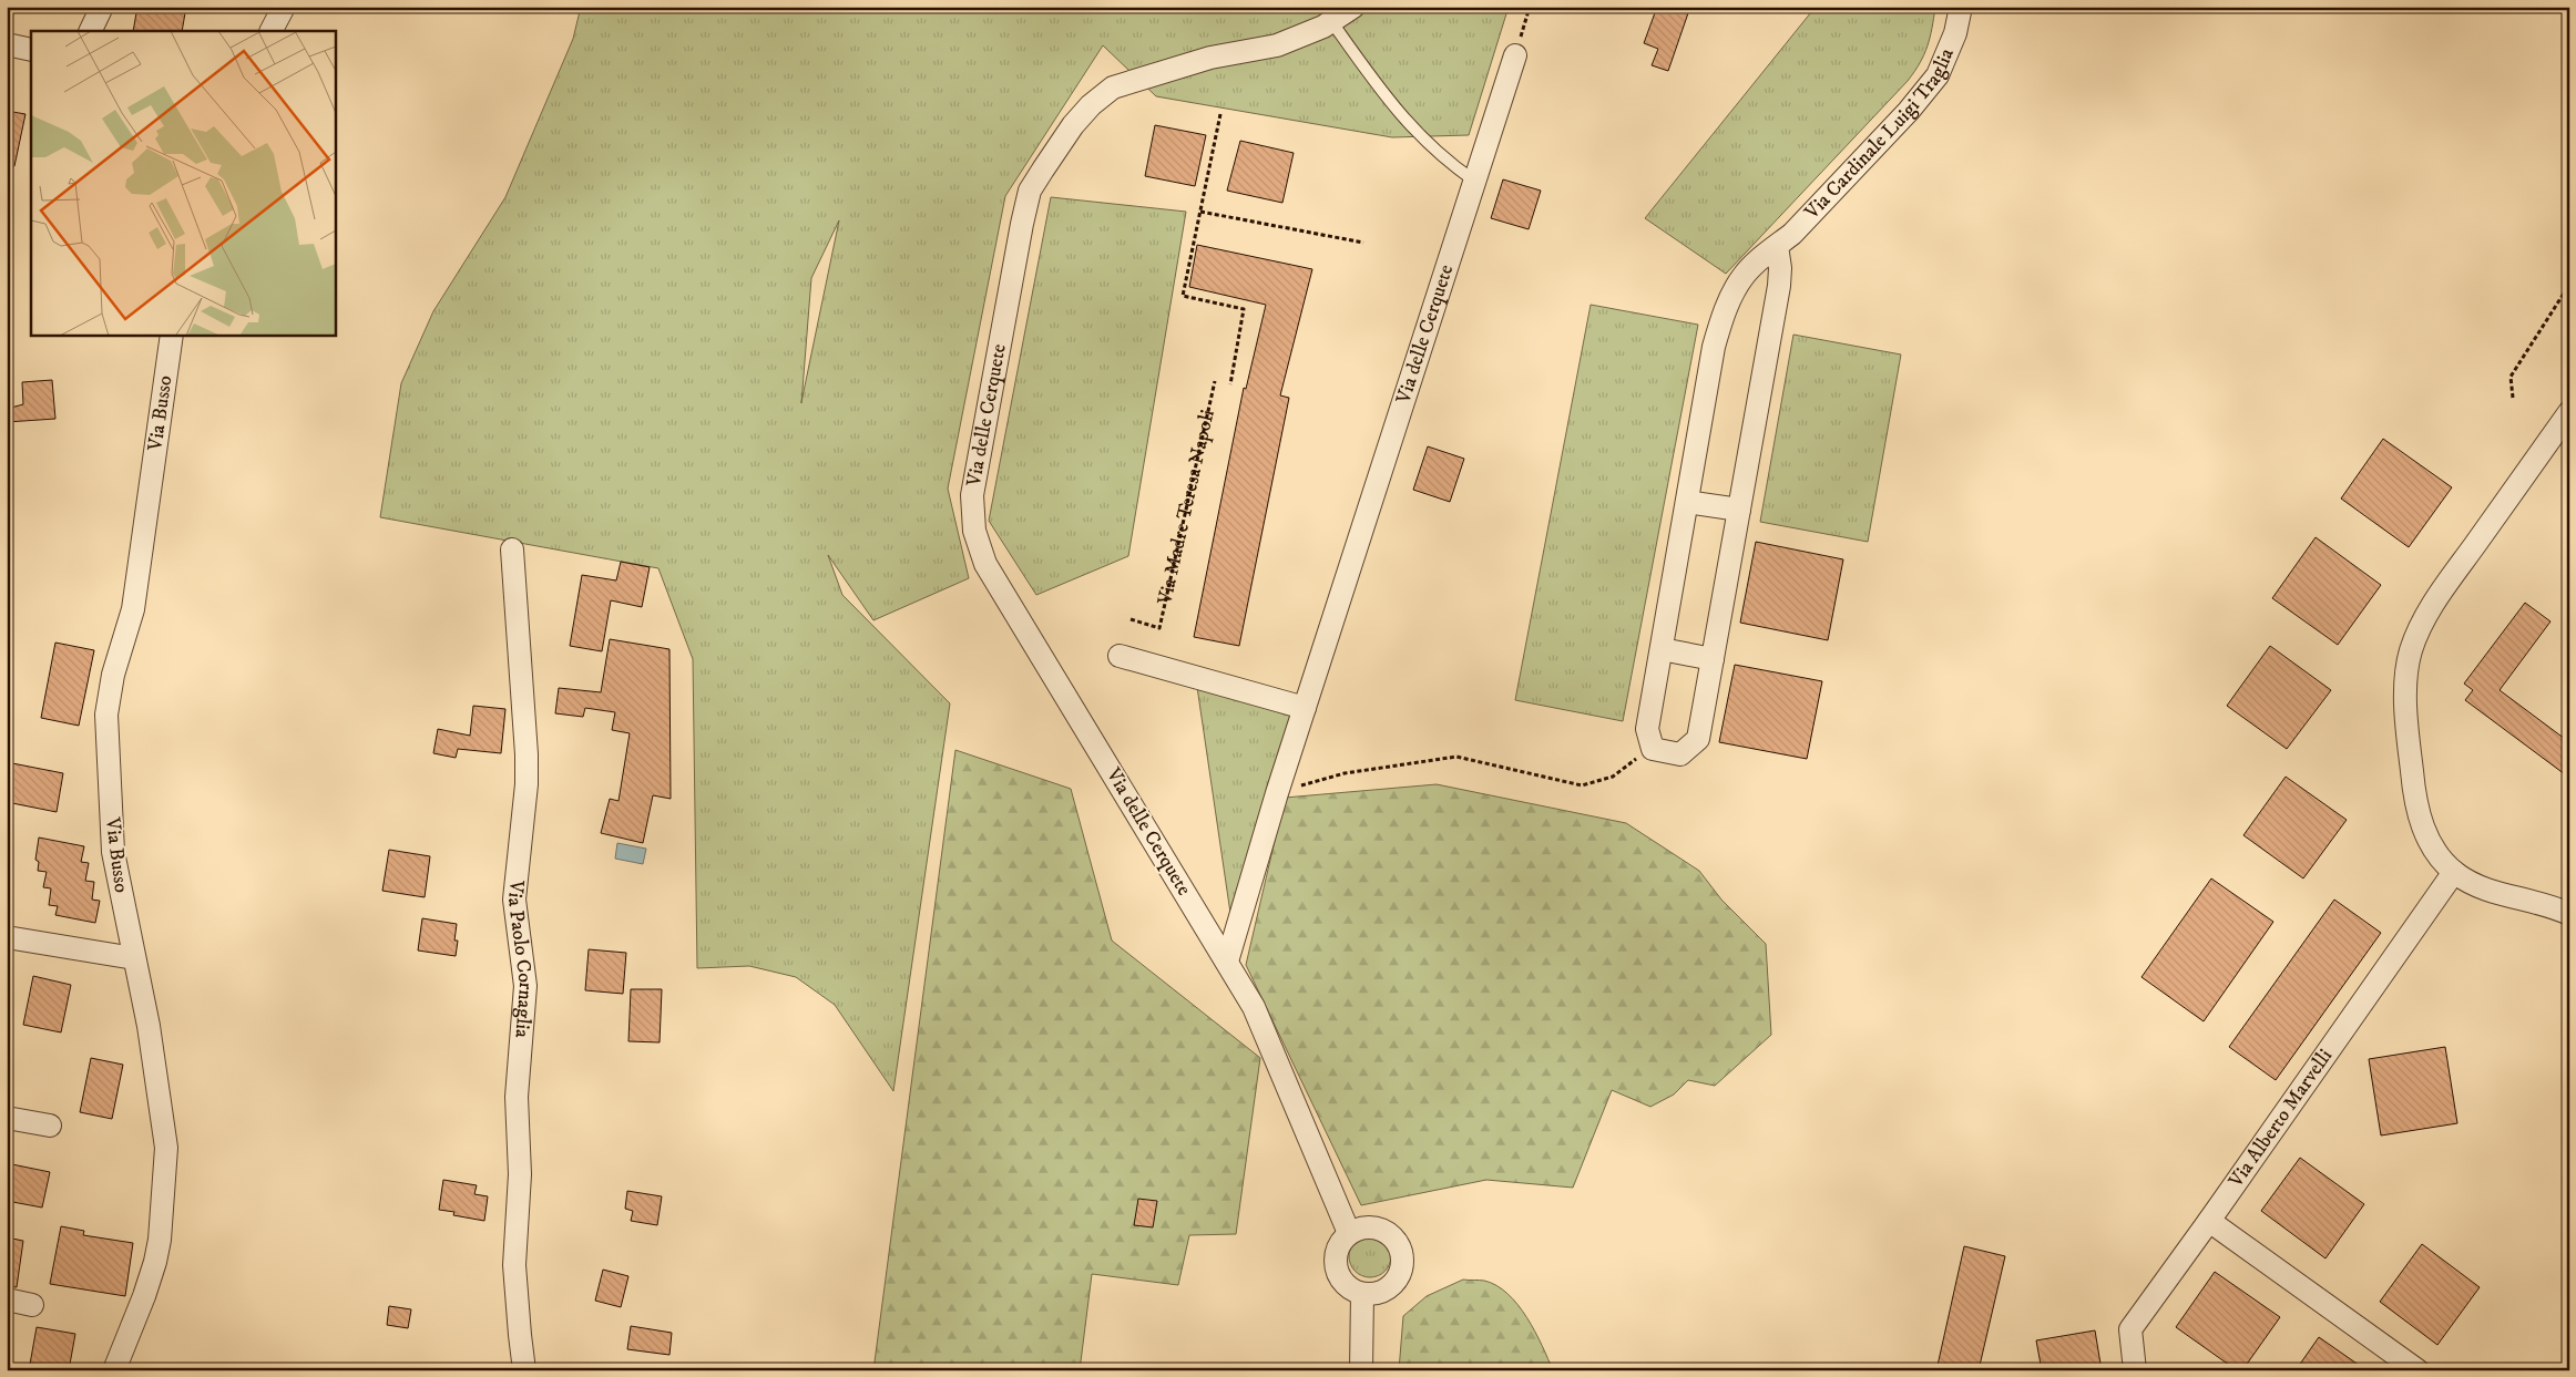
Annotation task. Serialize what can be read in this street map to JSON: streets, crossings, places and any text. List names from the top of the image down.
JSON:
{
  "streets": {
    "street": [
      "Via Cardinale Luigi Traglia",
      "Via delle Cerquete",
      "Via Busso",
      "Via Paolo Cornaglia",
      "Via Alberto Marvelli"
    ],
    "path": ["Via Madre Teresa Napoli"]
  }
}
